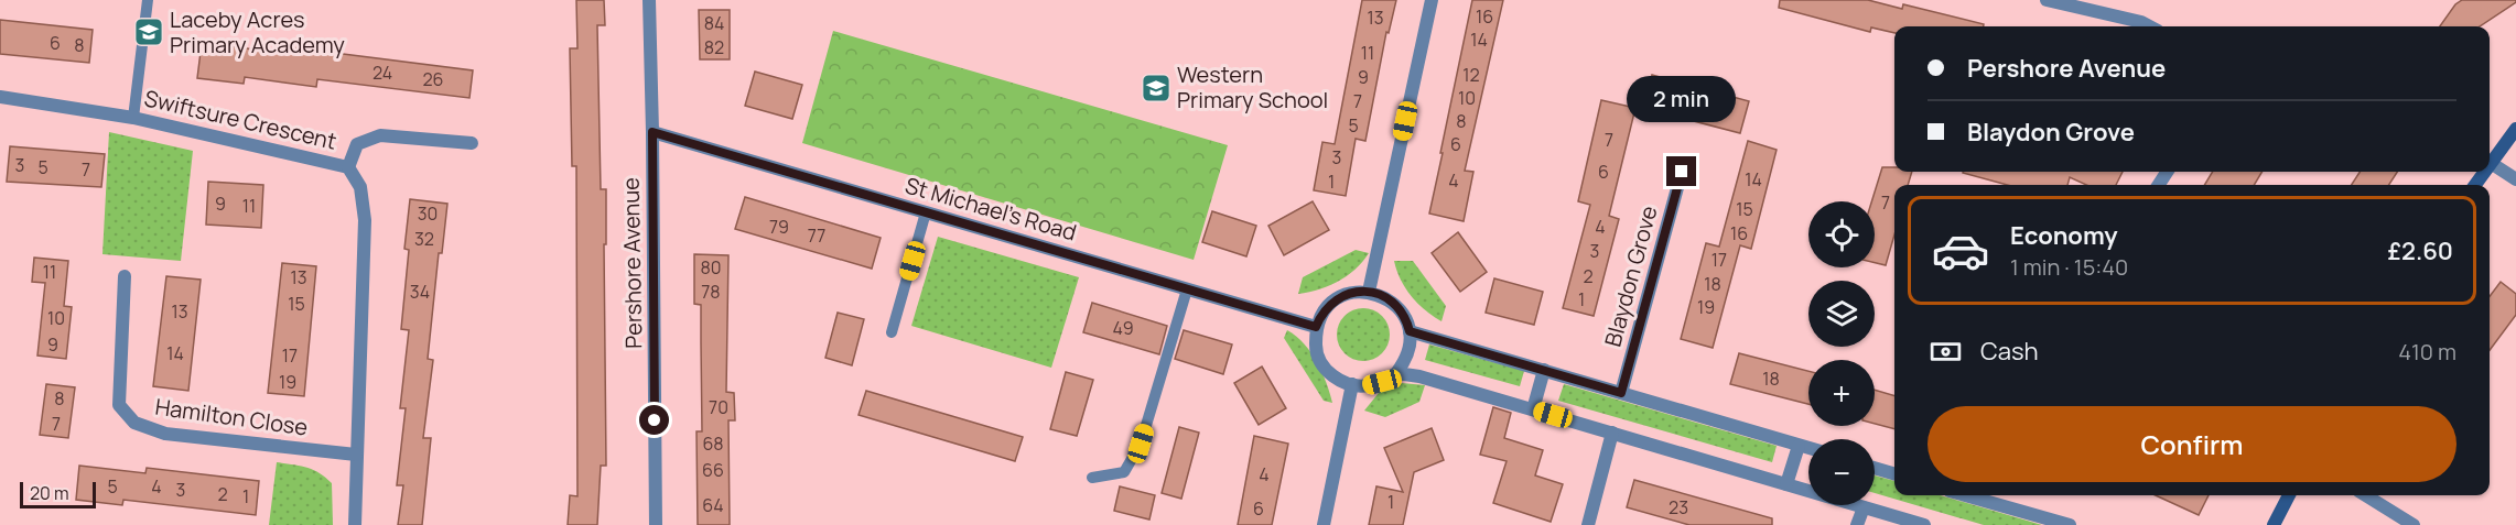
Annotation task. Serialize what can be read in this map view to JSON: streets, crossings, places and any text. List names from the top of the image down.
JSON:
{
  "streets": {
    "street": [
      "Swiftsure Crescent",
      "St Michael's Road",
      "Pershore Avenue",
      "Blaydon Grove",
      "Hamilton Close"
    ]
  },
  "crossings": [
    ["Swiftsure Crescent", "Hamilton Close"],
    ["St Michael's Road", "Pershore Avenue"]
  ],
  "places": {
    "school or university": ["Laceby Acres Primary Academy", "Western Primary School"]
  },
  "house_numbers": [
    "16",
    "13",
    "84",
    "14",
    "6",
    "8",
    "82",
    "11",
    "24",
    "12",
    "9",
    "26",
    "10",
    "7",
    "8",
    "5",
    "7",
    "6",
    "3",
    "3",
    "5",
    "7",
    "6",
    "14",
    "4",
    "1",
    "7",
    "9",
    "11",
    "15",
    "30",
    "79",
    "4",
    "16",
    "77",
    "32",
    "3",
    "17",
    "80",
    "11",
    "2",
    "13",
    "18",
    "34",
    "78",
    "1",
    "15",
    "19",
    "13",
    "10",
    "49",
    "9",
    "14",
    "17",
    "18",
    "19",
    "8",
    "70",
    "7",
    "68",
    "66",
    "4",
    "5",
    "4",
    "3",
    "2",
    "1",
    "1",
    "64",
    "23",
    "6"
  ],
  "scale_bar": "20 m",
  "page": {
    "banner": ["Pershore Avenue", "Blaydon Grove"],
    "bubble": "2 min",
    "list": [
      {
        "name": "Economy",
        "note": "1 min · 15:40",
        "value": "£2.60"
      }
    ],
    "map_buttons": ["+", "−"],
    "pay": ["Cash", "410 m"],
    "buttons": "Confirm",
    "scale": "20 m"
  }
}
